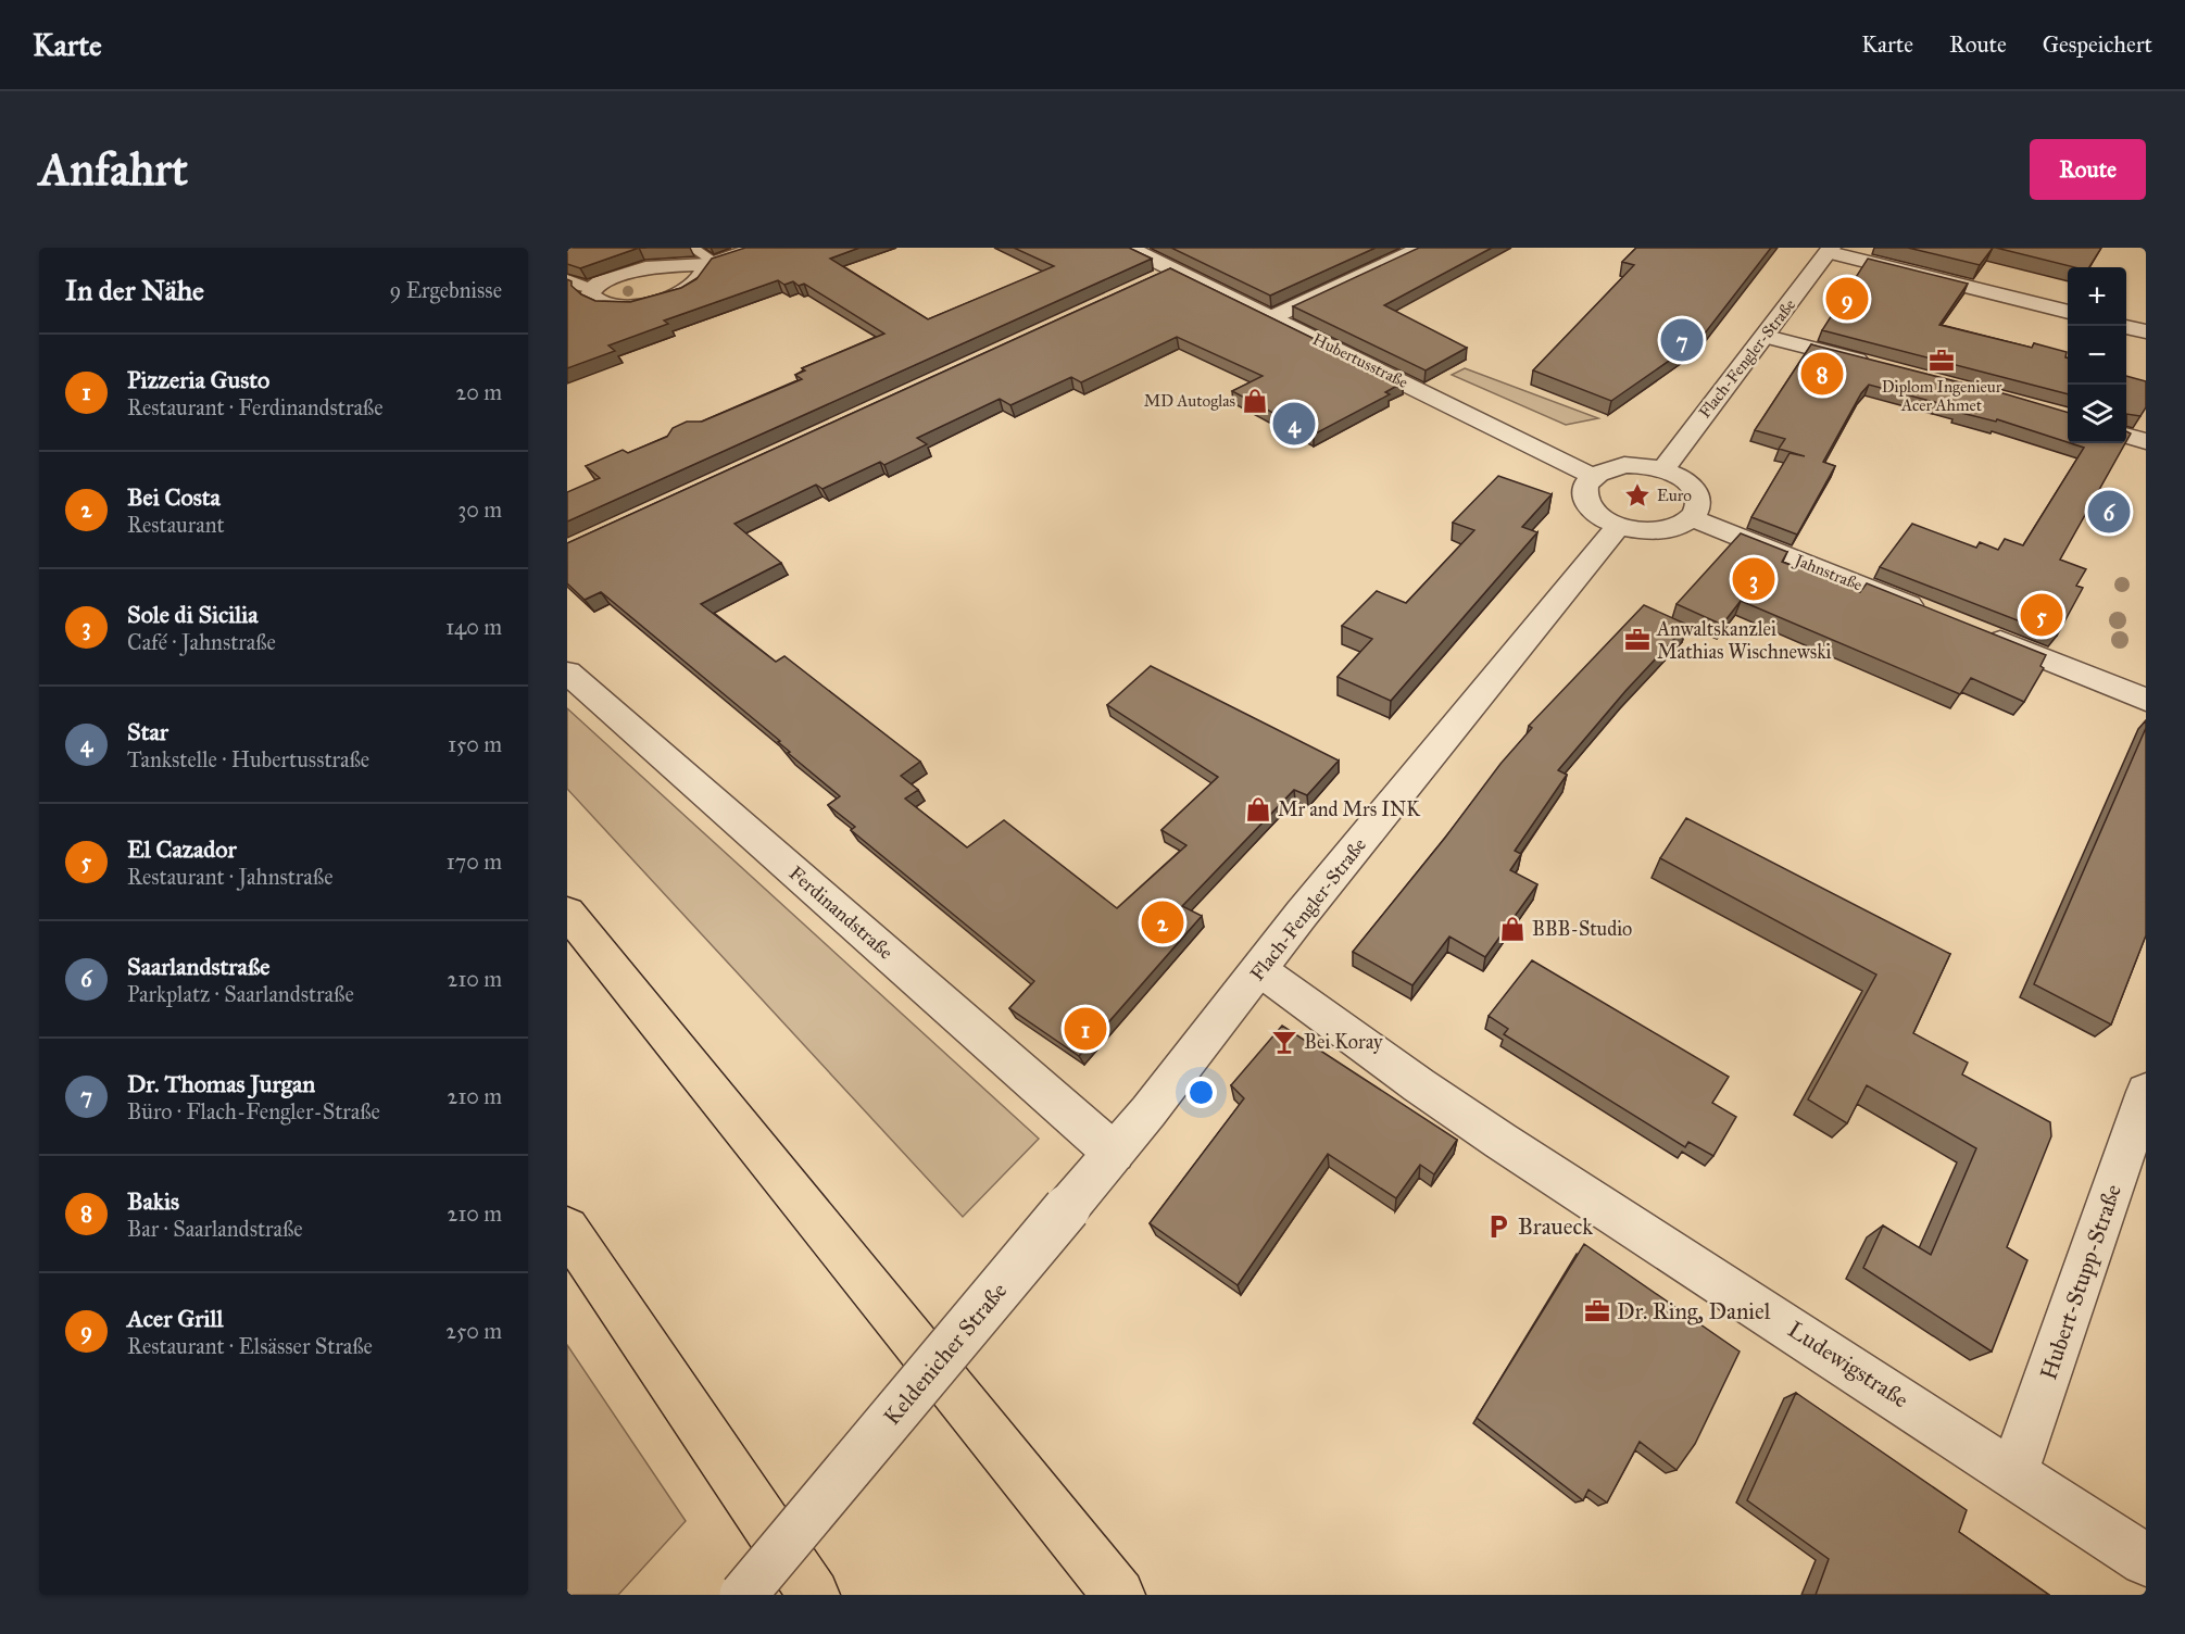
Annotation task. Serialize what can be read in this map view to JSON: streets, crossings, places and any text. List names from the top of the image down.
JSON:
{
  "streets": {
    "street": [
      "Flach-Fengler-Straße",
      "Hubertusstraße",
      "Jahnstraße",
      "Ferdinandstraße",
      "Hubert-Stupp-Straße",
      "Keldenicher Straße",
      "Ludewigstraße"
    ]
  },
  "crossings": [
    ["Flach-Fengler-Straße", "Hubertusstraße"],
    ["Flach-Fengler-Straße", "Jahnstraße"],
    ["Flach-Fengler-Straße", "Keldenicher Straße"],
    ["Flach-Fengler-Straße", "Ludewigstraße"],
    ["Hubertusstraße", "Jahnstraße"],
    ["Ferdinandstraße", "Keldenicher Straße"],
    ["Hubert-Stupp-Straße", "Ludewigstraße"]
  ],
  "places": {
    "office": ["Diplom Ingenieur Acer Ahmet", "Anwaltskanzlei Mathias Wischnewski", "Dr. Ring, Daniel"],
    "shop": ["MD Autoglas", "Mr and Mrs INK", "BBB-Studio"],
    "place": ["Euro"],
    "bar": ["Bei Koray"],
    "parking": ["Braueck"]
  },
  "page": {
    "header": "Karte",
    "nav": ["Karte", "Route", "Gespeichert"],
    "buttons": "Route",
    "title": "Anfahrt",
    "heading": ["In der Nähe", "9 Ergebnisse"],
    "map_buttons": ["+", "−"],
    "pins": [
      "9",
      "7",
      "8",
      "4",
      "6",
      "3",
      "5",
      "2",
      "1"
    ],
    "list": [
      {
        "mark": "1",
        "name": "Pizzeria Gusto",
        "note": "Restaurant · Ferdinandstraße",
        "value": "20 m"
      },
      {
        "mark": "2",
        "name": "Bei Costa",
        "note": "Restaurant",
        "value": "30 m"
      },
      {
        "mark": "3",
        "name": "Sole di Sicilia",
        "note": "Café · Jahnstraße",
        "value": "140 m"
      },
      {
        "mark": "4",
        "name": "Star",
        "note": "Tankstelle · Hubertusstraße",
        "value": "150 m"
      },
      {
        "mark": "5",
        "name": "El Cazador",
        "note": "Restaurant · Jahnstraße",
        "value": "170 m"
      },
      {
        "mark": "6",
        "name": "Saarlandstraße",
        "note": "Parkplatz · Saarlandstraße",
        "value": "210 m"
      },
      {
        "mark": "7",
        "name": "Dr. Thomas Jurgan",
        "note": "Büro · Flach-Fengler-Straße",
        "value": "210 m"
      },
      {
        "mark": "8",
        "name": "Bakis",
        "note": "Bar · Saarlandstraße",
        "value": "210 m"
      },
      {
        "mark": "9",
        "name": "Acer Grill",
        "note": "Restaurant · Elsässer Straße",
        "value": "250 m"
      }
    ]
  }
}
